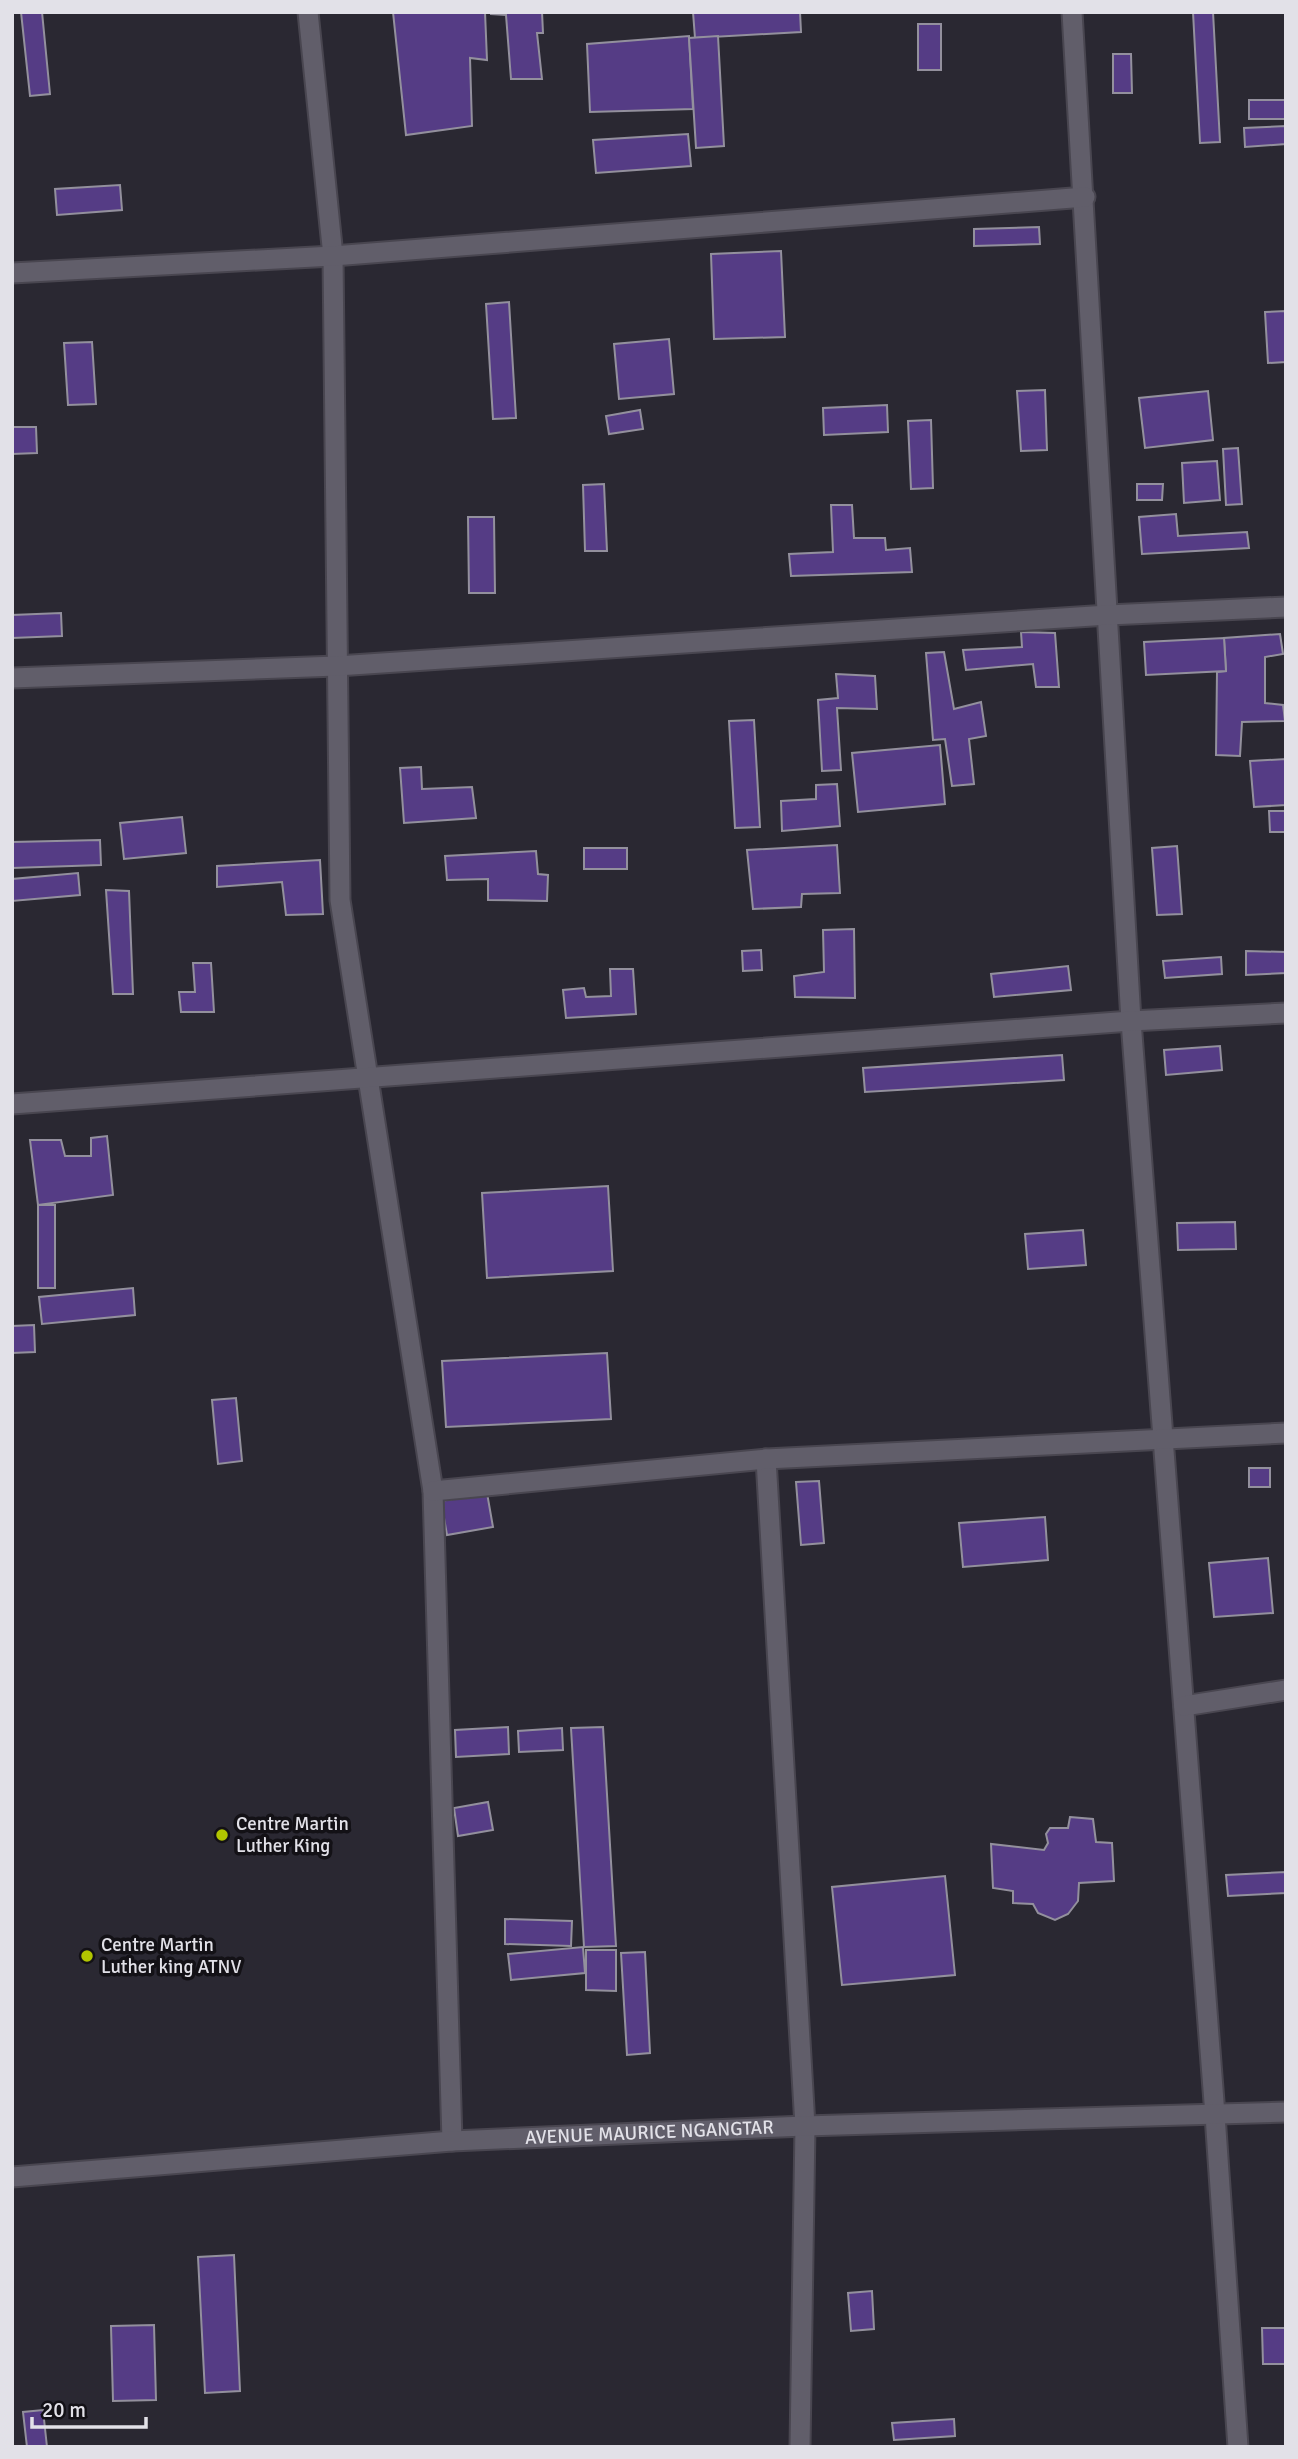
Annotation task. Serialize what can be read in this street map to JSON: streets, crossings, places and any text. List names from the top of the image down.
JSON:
{
  "streets": {
    "street": ["AVENUE MAURICE NGANGTAR"]
  },
  "places": ["Centre Martin Luther King", "Centre Martin Luther king ATNV"],
  "scale_bar": "20 m"
}
